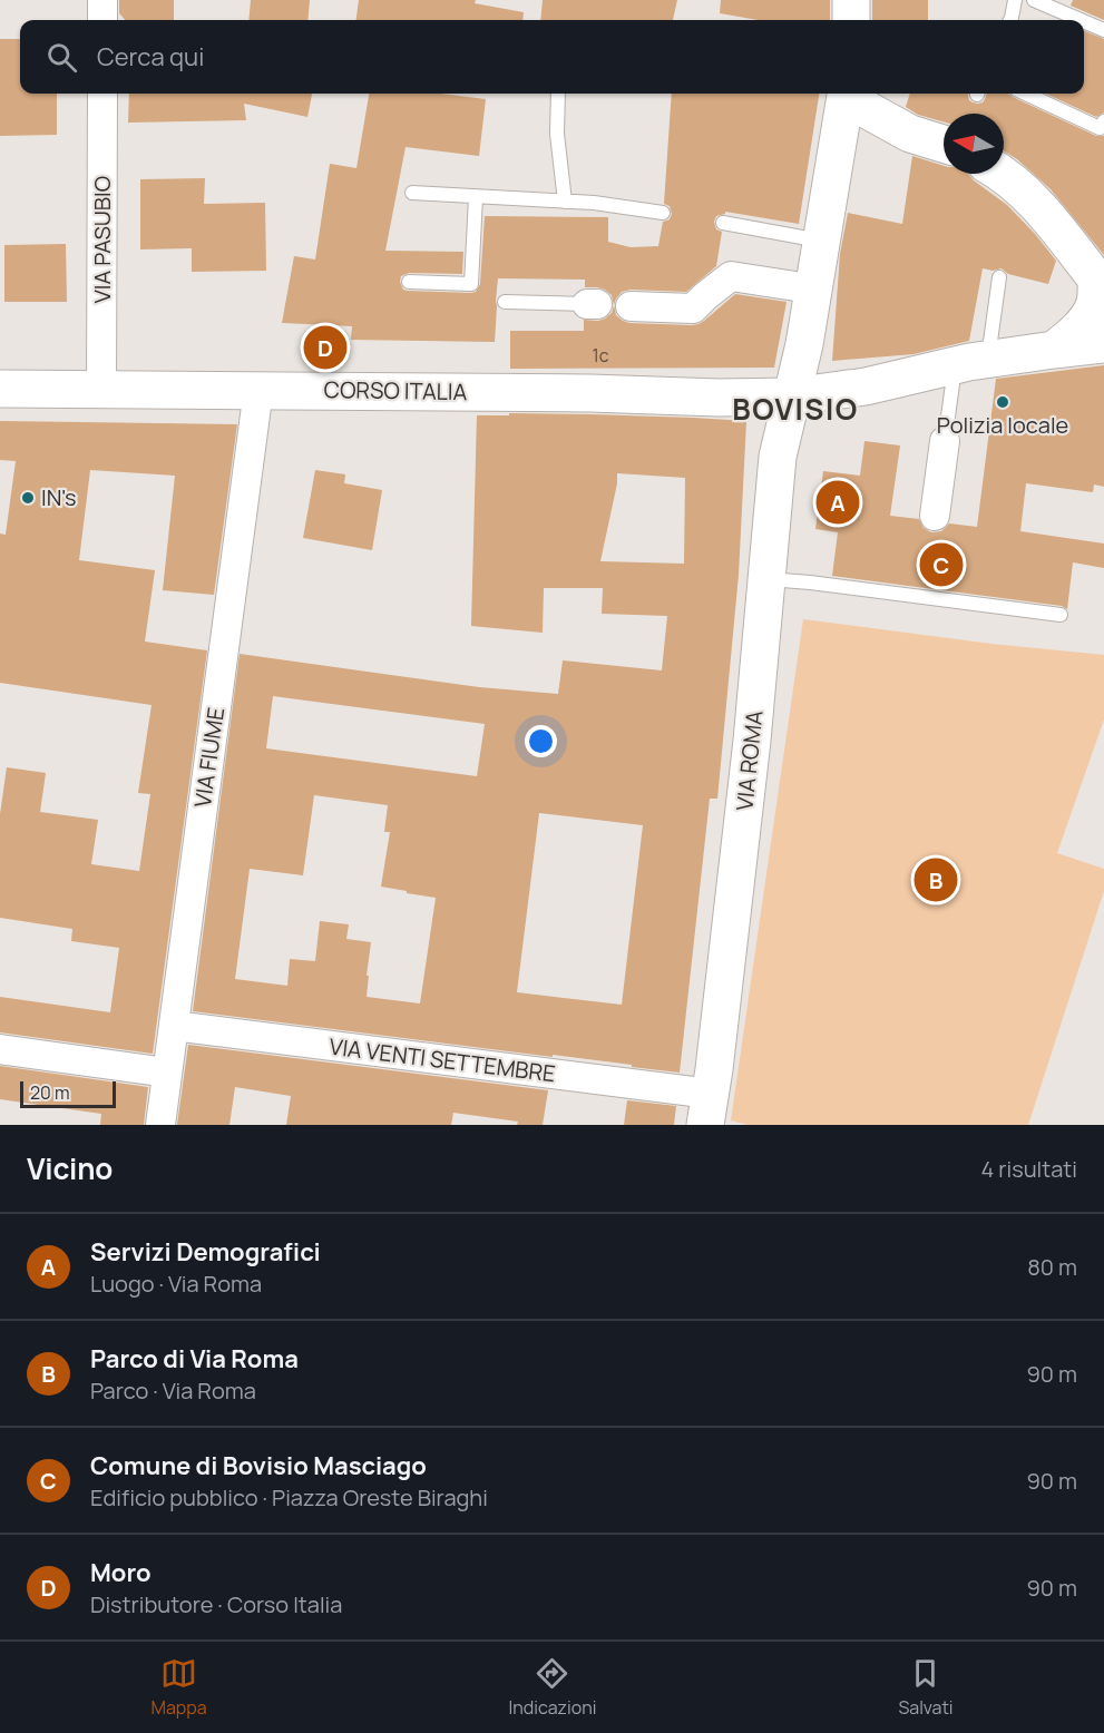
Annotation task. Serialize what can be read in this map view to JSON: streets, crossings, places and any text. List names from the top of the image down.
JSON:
{
  "streets": {
    "street": [
      "VIA PASUBIO",
      "CORSO ITALIA",
      "VIA FIUME",
      "VIA ROMA",
      "VIA VENTI SETTEMBRE"
    ]
  },
  "crossings": [
    ["VIA PASUBIO", "CORSO ITALIA"],
    ["CORSO ITALIA", "VIA FIUME"],
    ["CORSO ITALIA", "VIA ROMA"],
    ["VIA FIUME", "VIA VENTI SETTEMBRE"],
    ["VIA ROMA", "VIA VENTI SETTEMBRE"]
  ],
  "districts": ["BOVISIO"],
  "places": ["Polizia locale", "IN's"],
  "house_numbers": ["1c"],
  "scale_bar": "20 m",
  "north": "left",
  "page": {
    "search": "Cerca qui",
    "pins": [
      "D",
      "A",
      "C",
      "B"
    ],
    "scale": "20 m",
    "heading": ["Vicino", "4 risultati"],
    "list": [
      {
        "mark": "A",
        "name": "Servizi Demografici",
        "note": "Luogo · Via Roma",
        "value": "80 m"
      },
      {
        "mark": "B",
        "name": "Parco di Via Roma",
        "note": "Parco · Via Roma",
        "value": "90 m"
      },
      {
        "mark": "C",
        "name": "Comune di Bovisio Masciago",
        "note": "Edificio pubblico · Piazza Oreste Biraghi",
        "value": "90 m"
      },
      {
        "mark": "D",
        "name": "Moro",
        "note": "Distributore · Corso Italia",
        "value": "90 m"
      }
    ],
    "nav": ["Mappa", "Indicazioni", "Salvati"]
  }
}
